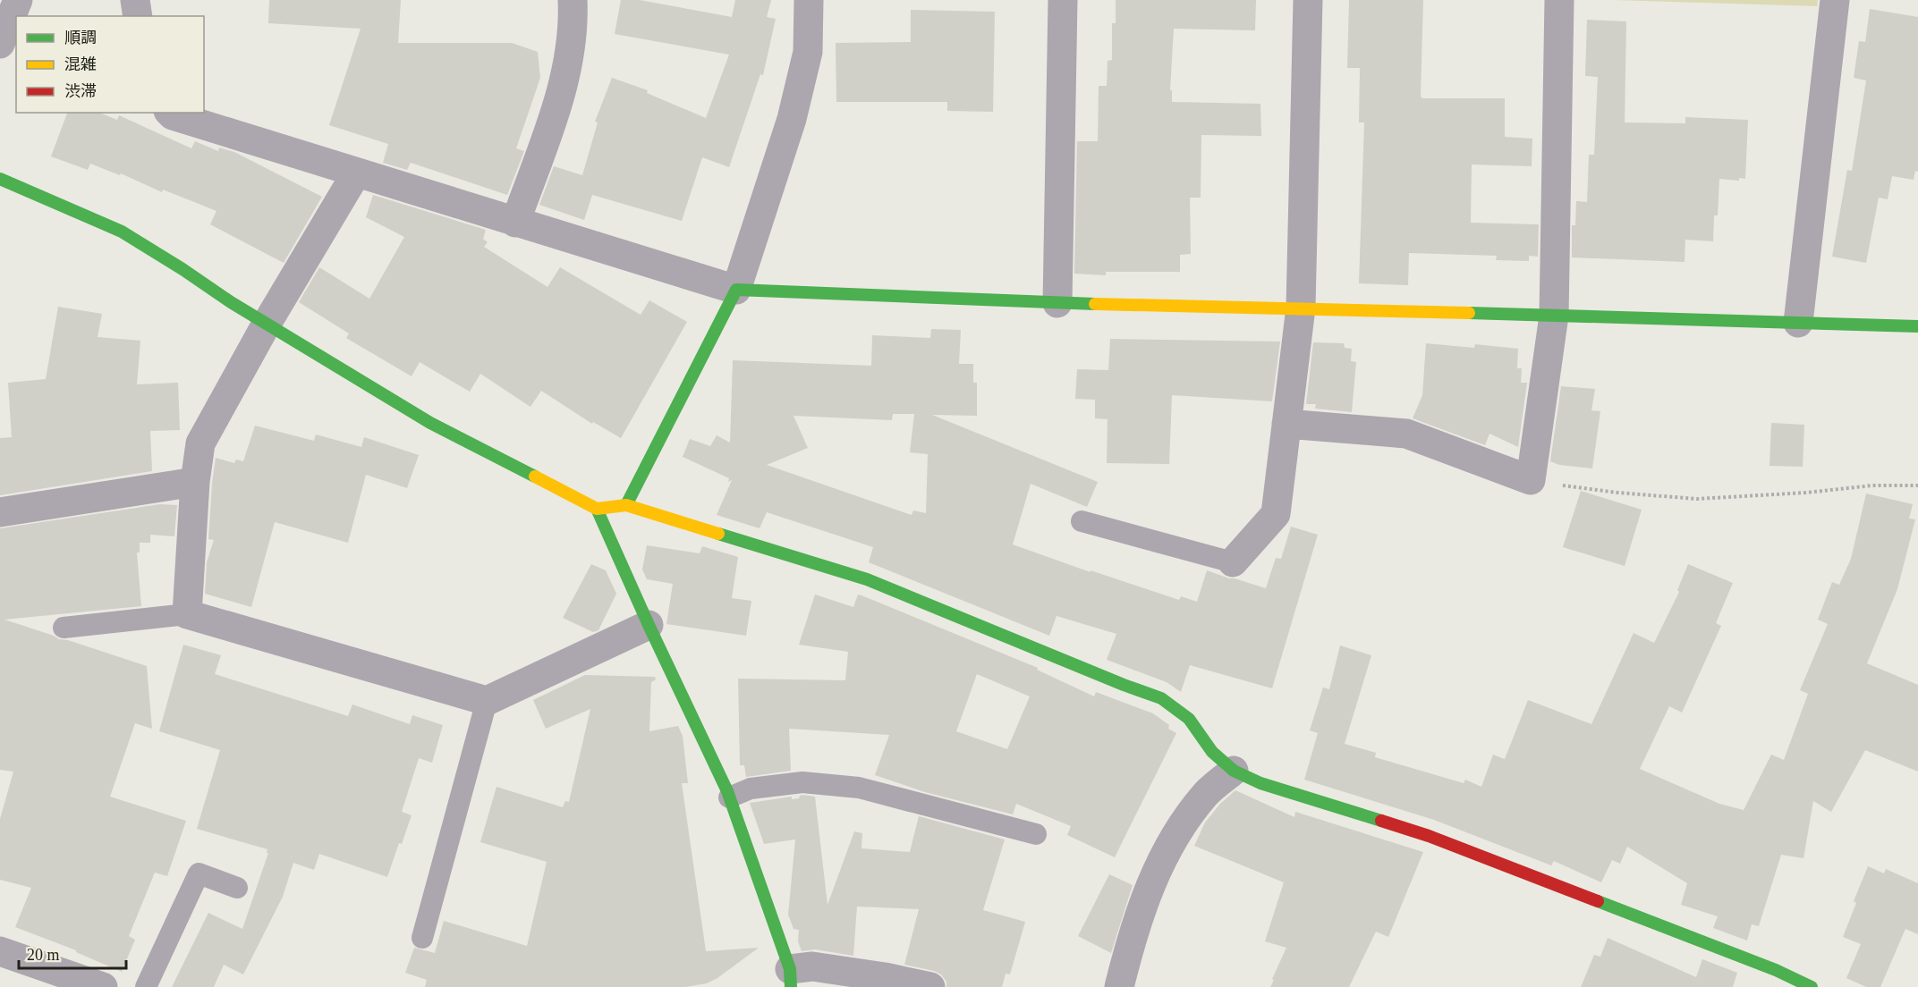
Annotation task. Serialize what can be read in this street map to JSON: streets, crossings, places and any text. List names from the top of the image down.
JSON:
{
  "legend": ["順調", "混雑", "渋滞"],
  "scale_bar": "20 m"
}
